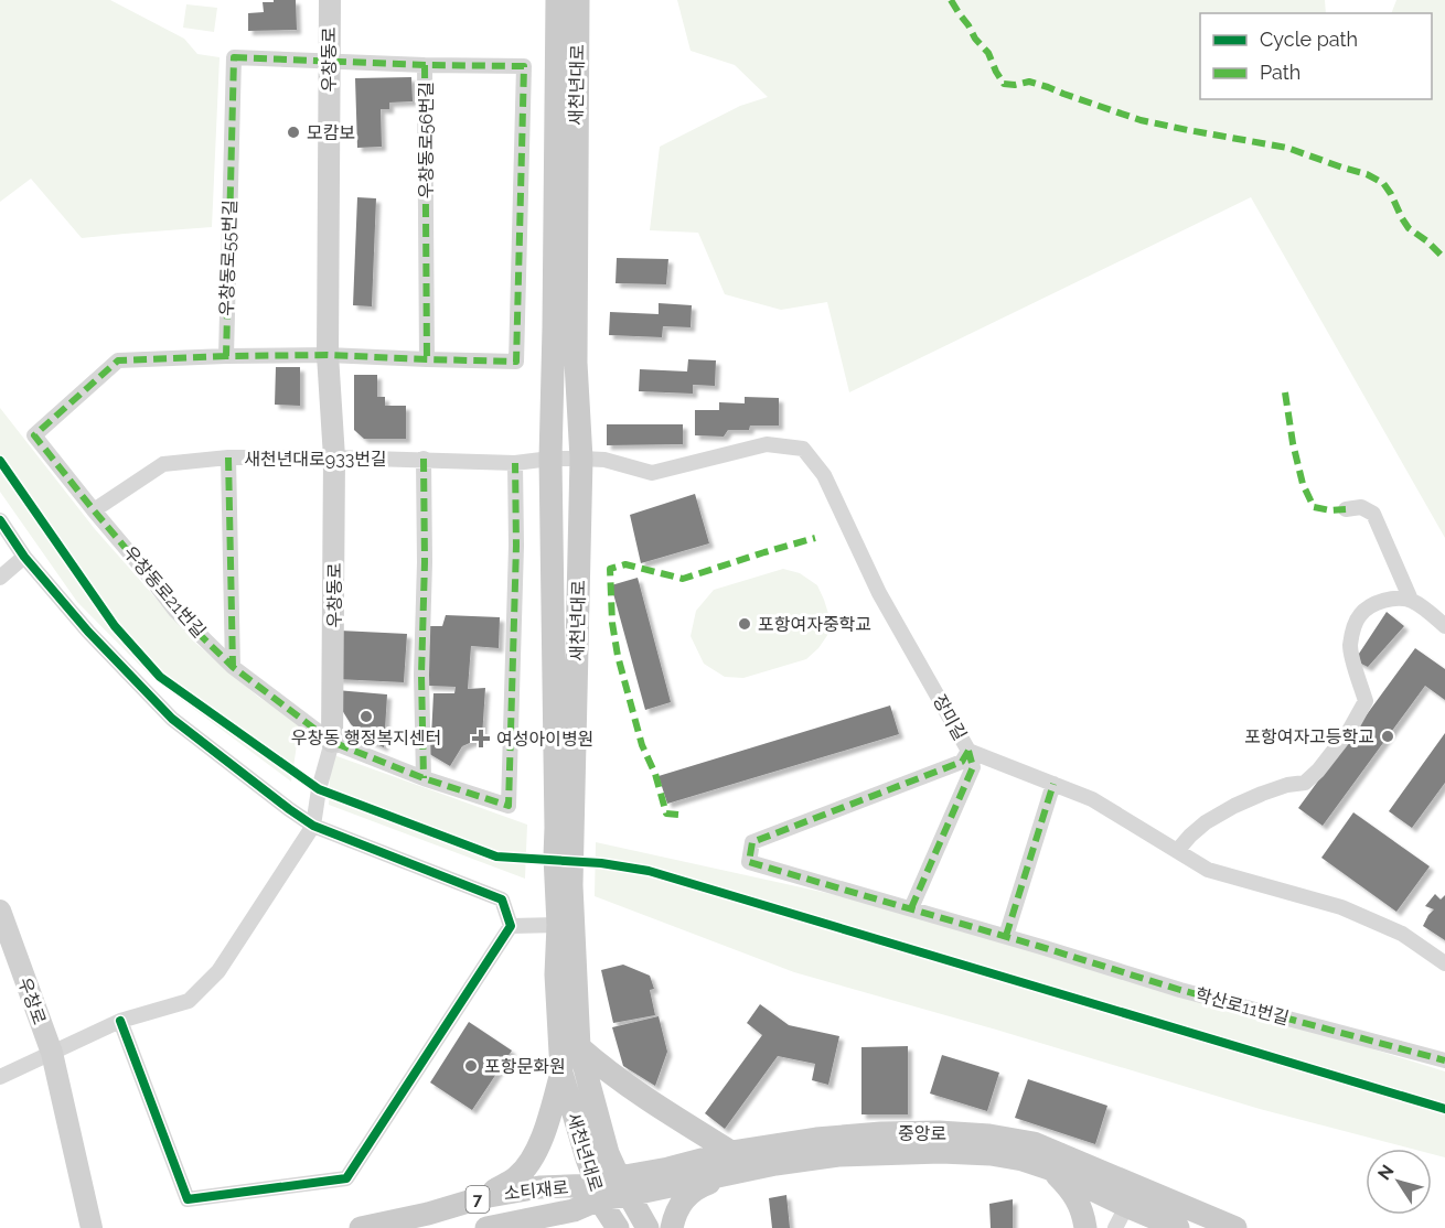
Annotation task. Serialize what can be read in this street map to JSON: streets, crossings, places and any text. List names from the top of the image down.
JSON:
{
  "streets": {
    "main road": [
      "우창동로",
      "새천년대로",
      "우창로",
      "중앙로",
      "소티재로",
      "7"
    ],
    "street": [
      "우창동로56번길",
      "우창동로55번길",
      "새천년대로933번길",
      "우창동로21번길",
      "장미길",
      "학산로11번길"
    ]
  },
  "crossings": [
    ["우창동로", "우창동로55번길"],
    ["우창동로", "새천년대로933번길"],
    ["우창동로", "우창동로21번길"],
    ["우창동로", "우창로"],
    ["새천년대로", "새천년대로933번길"],
    ["새천년대로", "장미길"],
    ["새천년대로", "중앙로"],
    ["새천년대로", "소티재로"],
    ["우창동로55번길", "우창동로21번길"],
    ["새천년대로933번길", "우창동로21번길"],
    ["새천년대로933번길", "장미길"],
    ["장미길", "학산로11번길"],
    ["중앙로", "소티재로"]
  ],
  "places": {
    "other": [
      "모캄보",
      "포항여자중학교",
      "우창동 행정복지센터",
      "포항여자고등학교",
      "포항문화원"
    ],
    "health": ["여성아이병원"]
  },
  "legend": ["Cycle path", "Path"],
  "north": "top left"
}
